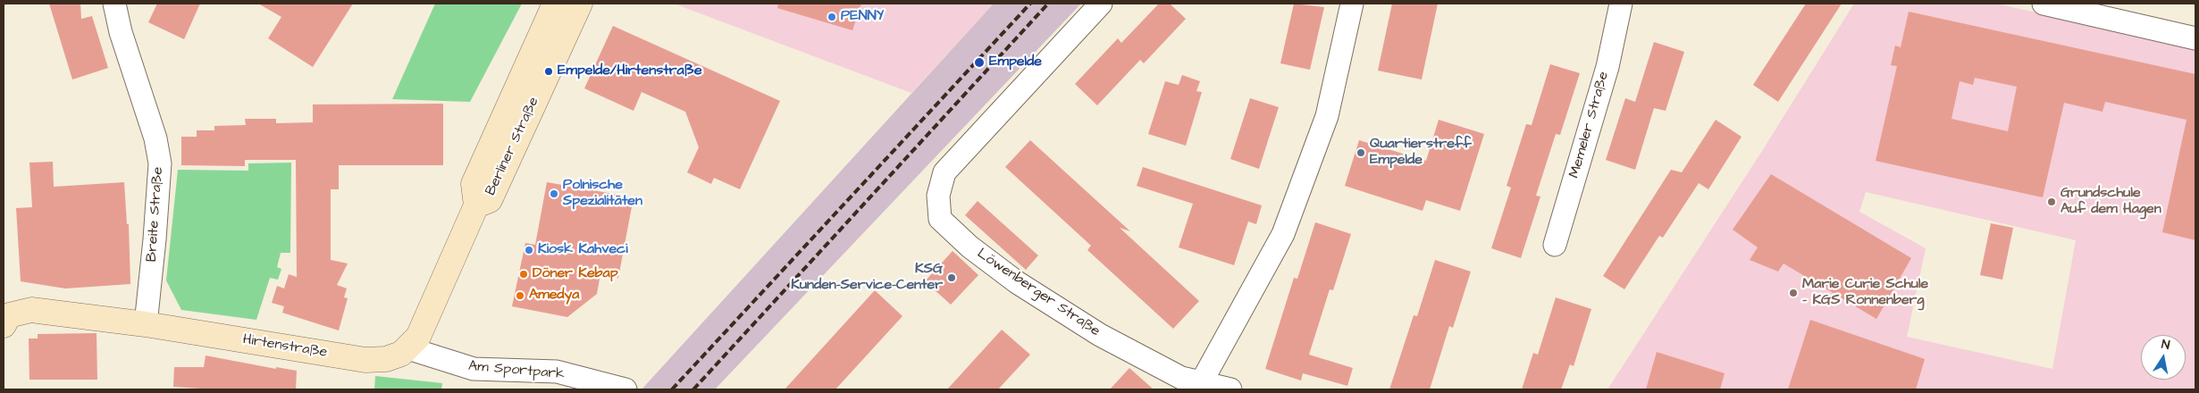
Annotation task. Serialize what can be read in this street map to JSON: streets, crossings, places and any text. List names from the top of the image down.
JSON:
{
  "streets": {
    "street": [
      "Memeler Straße",
      "Berliner Straße",
      "Breite Straße",
      "Löwenberger Straße",
      "Hirtenstraße",
      "Am Sportpark"
    ]
  },
  "crossings": [
    ["Berliner Straße", "Hirtenstraße"],
    ["Breite Straße", "Hirtenstraße"],
    ["Hirtenstraße", "Am Sportpark"]
  ],
  "places": [
    "PENNY",
    "Empelde",
    "Empelde/Hirtenstraße",
    "Quartierstreff Empelde",
    "Polnische Spezialitäten",
    "Grundschule Auf dem Hagen",
    "Kiosk Kahveci",
    "Döner Kebap",
    "KSG Kunden-Service-Center",
    "Marie Curie Schule - KGS Ronnenberg",
    "Amedya"
  ],
  "north": "top"
}
